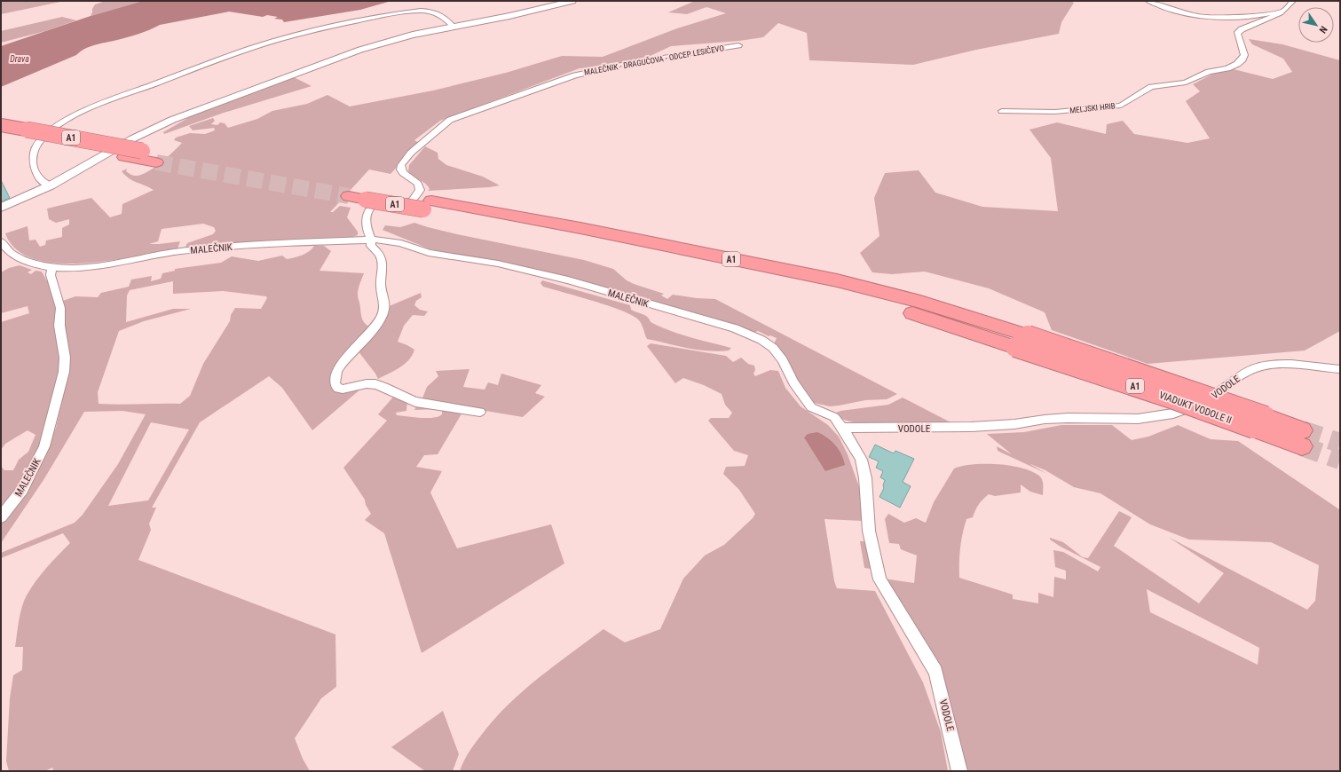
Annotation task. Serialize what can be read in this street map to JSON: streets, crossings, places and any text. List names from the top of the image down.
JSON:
{
  "streets": {
    "highway": ["A1", "VIADUKT VODOLE II"],
    "street": [
      "MALEČNIK - DRAGUČOVA - ODCEP LESIČEVO",
      "MELJSKI HRIB",
      "MALEČNIK",
      "VODOLE"
    ]
  },
  "crossings": [
    ["MALEČNIK - DRAGUČOVA - ODCEP LESIČEVO", "MALEČNIK"],
    ["MALEČNIK", "VODOLE"]
  ],
  "water": ["Drava"],
  "north": "bottom right"
}
